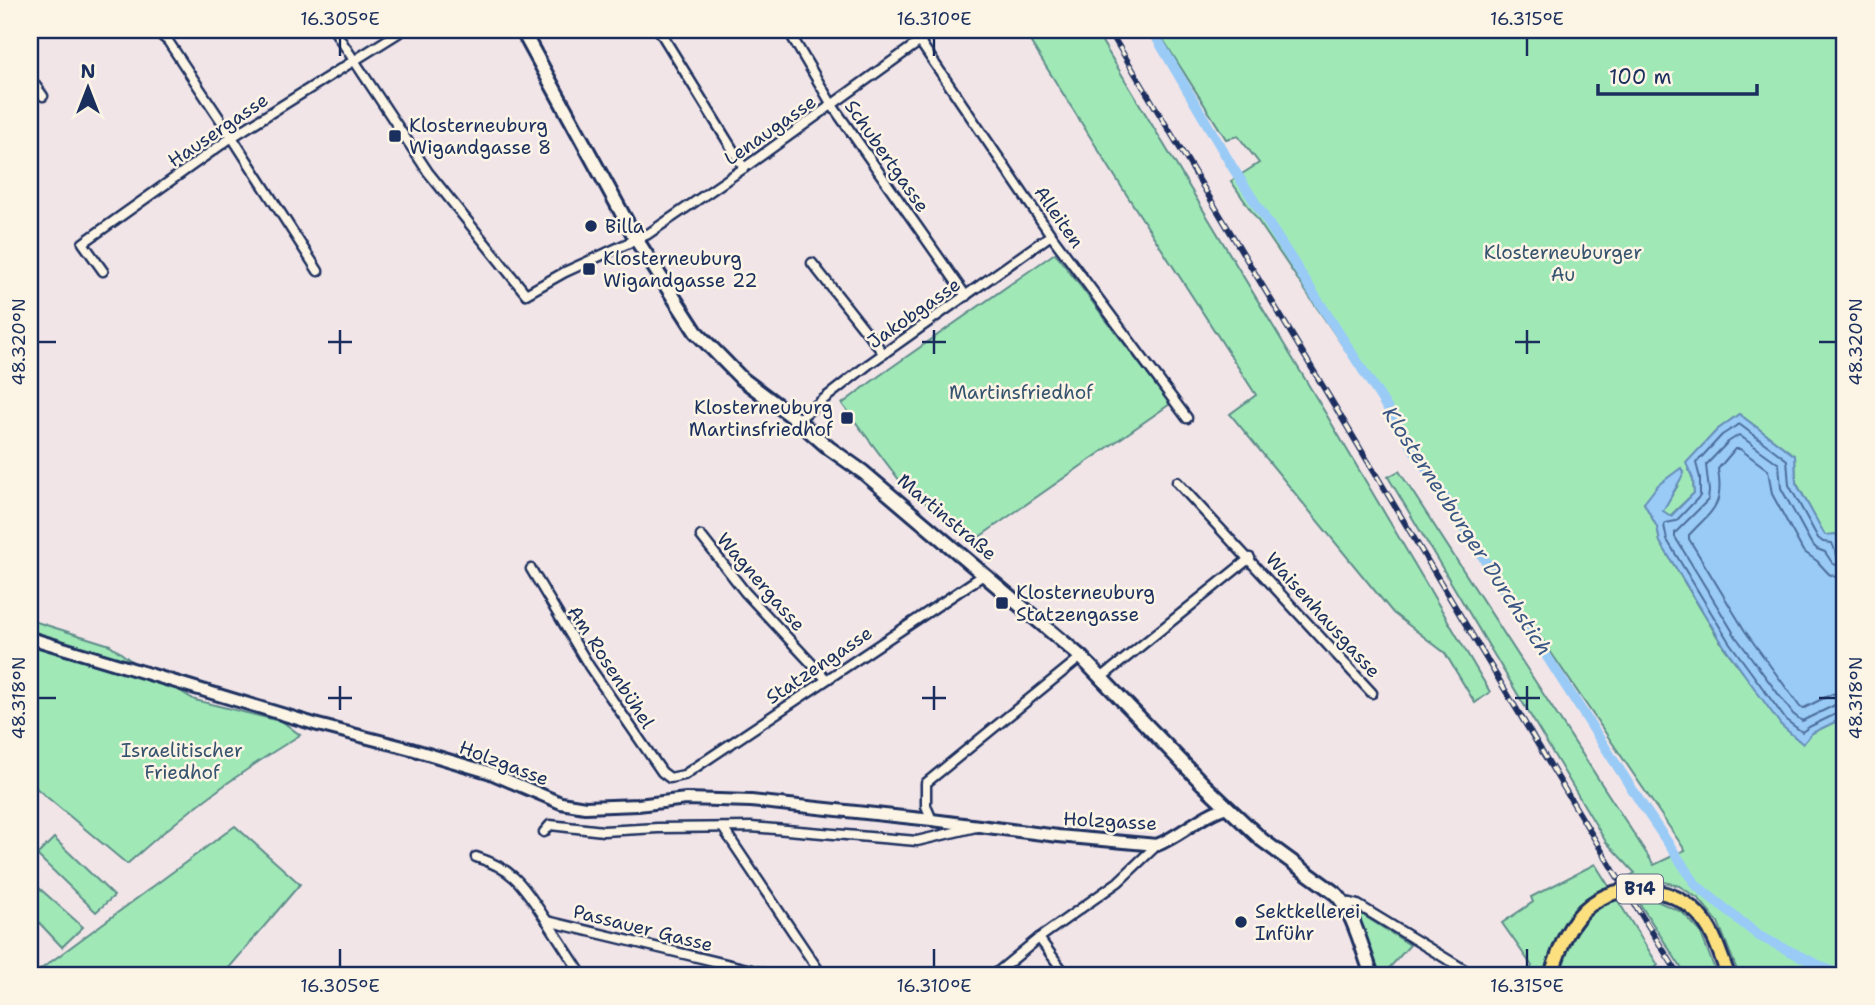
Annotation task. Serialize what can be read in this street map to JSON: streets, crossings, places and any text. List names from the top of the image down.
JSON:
{
  "streets": {
    "main road": ["Martinstraße", "B14"],
    "street": [
      "Hausergasse",
      "Lenaugasse",
      "Schubertgasse",
      "Alleiten",
      "Jakobgasse",
      "Wagnergasse",
      "Waisenhausgasse",
      "Statzengasse",
      "Am Rosenbühel",
      "Holzgasse",
      "Passauer Gasse"
    ]
  },
  "crossings": [
    ["Hausergasse", "Lenaugasse"],
    ["Lenaugasse", "Schubertgasse"],
    ["Lenaugasse", "Alleiten"],
    ["Lenaugasse", "Martinstraße"],
    ["Schubertgasse", "Jakobgasse"],
    ["Alleiten", "Jakobgasse"],
    ["Jakobgasse", "Martinstraße"],
    ["Martinstraße", "Waisenhausgasse"],
    ["Martinstraße", "Statzengasse"],
    ["Martinstraße", "Holzgasse"],
    ["Wagnergasse", "Statzengasse"],
    ["Statzengasse", "Am Rosenbühel"]
  ],
  "water": ["Klosterneuburger Durchstich"],
  "parks": ["Klosterneuburger Au", "Martinsfriedhof", "Israelitischer Friedhof"],
  "places": {
    "transit": [
      "Klosterneuburg Wigandgasse 8",
      "Klosterneuburg Wigandgasse 22",
      "Klosterneuburg Martinsfriedhof",
      "Klosterneuburg Statzengasse"
    ],
    "other": ["Billa", "Sektkellerei Inführ"]
  },
  "scale_bar": "100 m",
  "north": "top",
  "coordinates": [
    "16.305°E",
    "16.310°E",
    "16.315°E",
    "48.320°N",
    "48.318°N"
  ]
}
